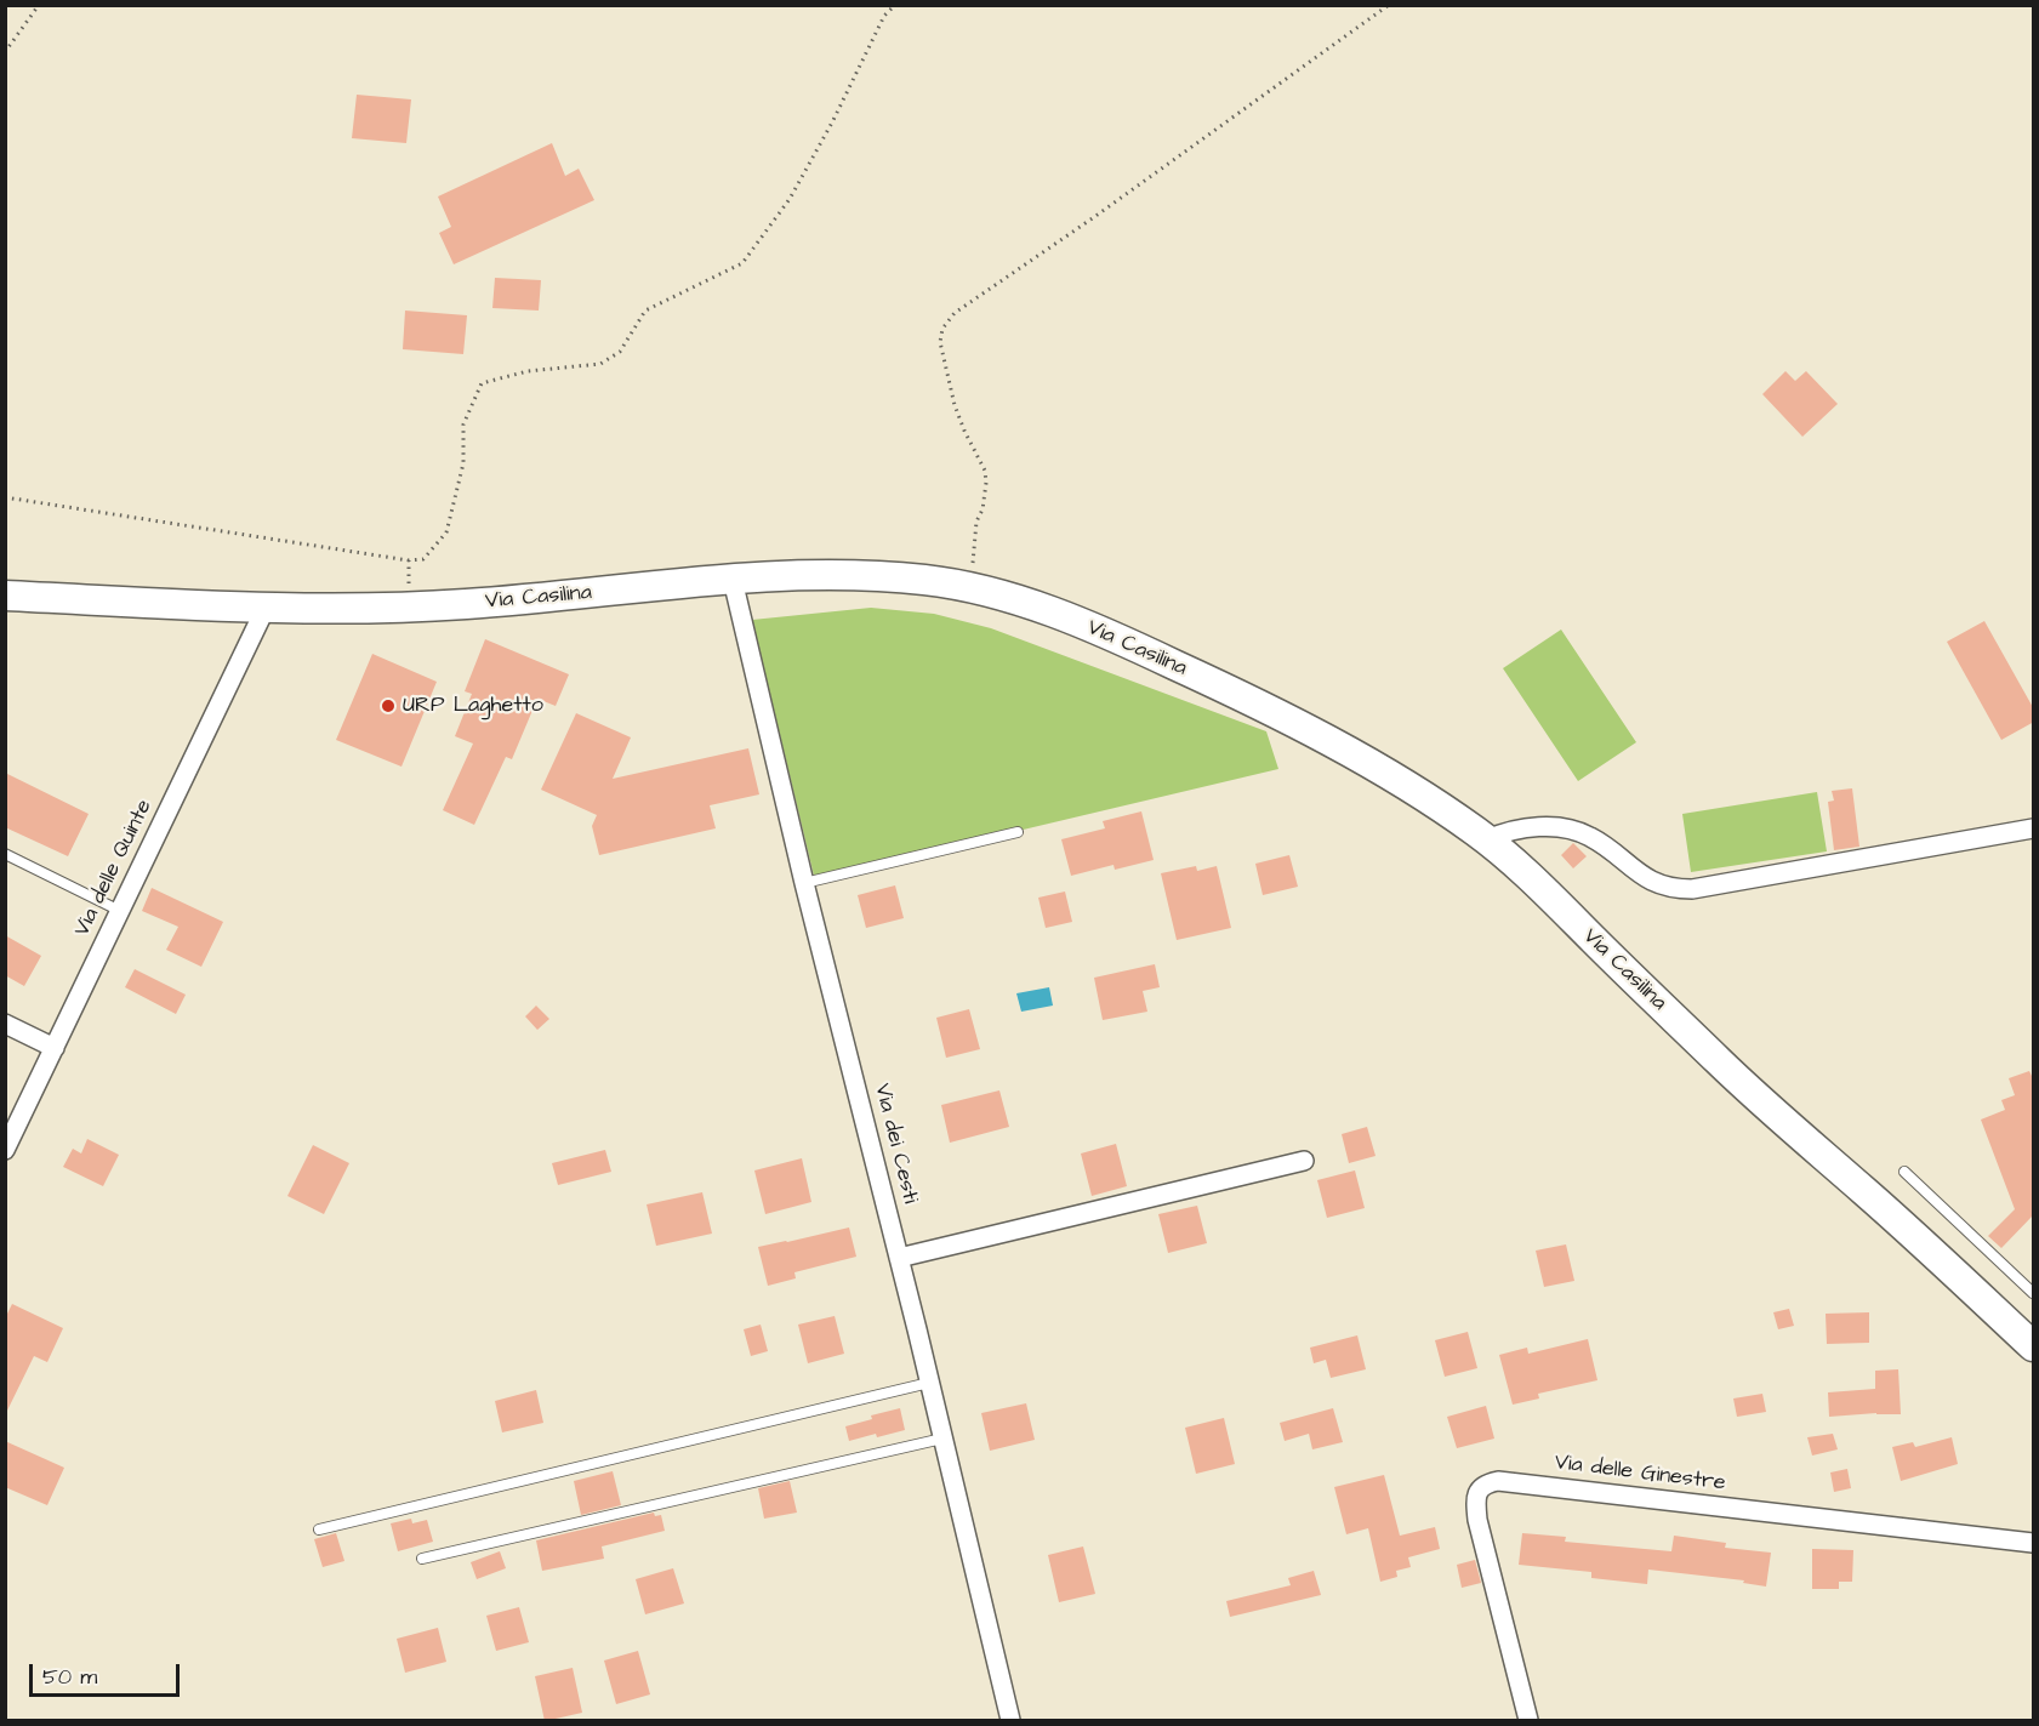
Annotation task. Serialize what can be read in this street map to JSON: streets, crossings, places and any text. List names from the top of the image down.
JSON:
{
  "streets": {
    "main road": ["Via Casilina"],
    "street": ["Via delle Quinte", "Via dei Cesti", "Via delle Ginestre"]
  },
  "crossings": [
    ["Via Casilina", "Via delle Quinte"],
    ["Via Casilina", "Via dei Cesti"]
  ],
  "places": ["URP Laghetto"],
  "scale_bar": "50 m"
}
